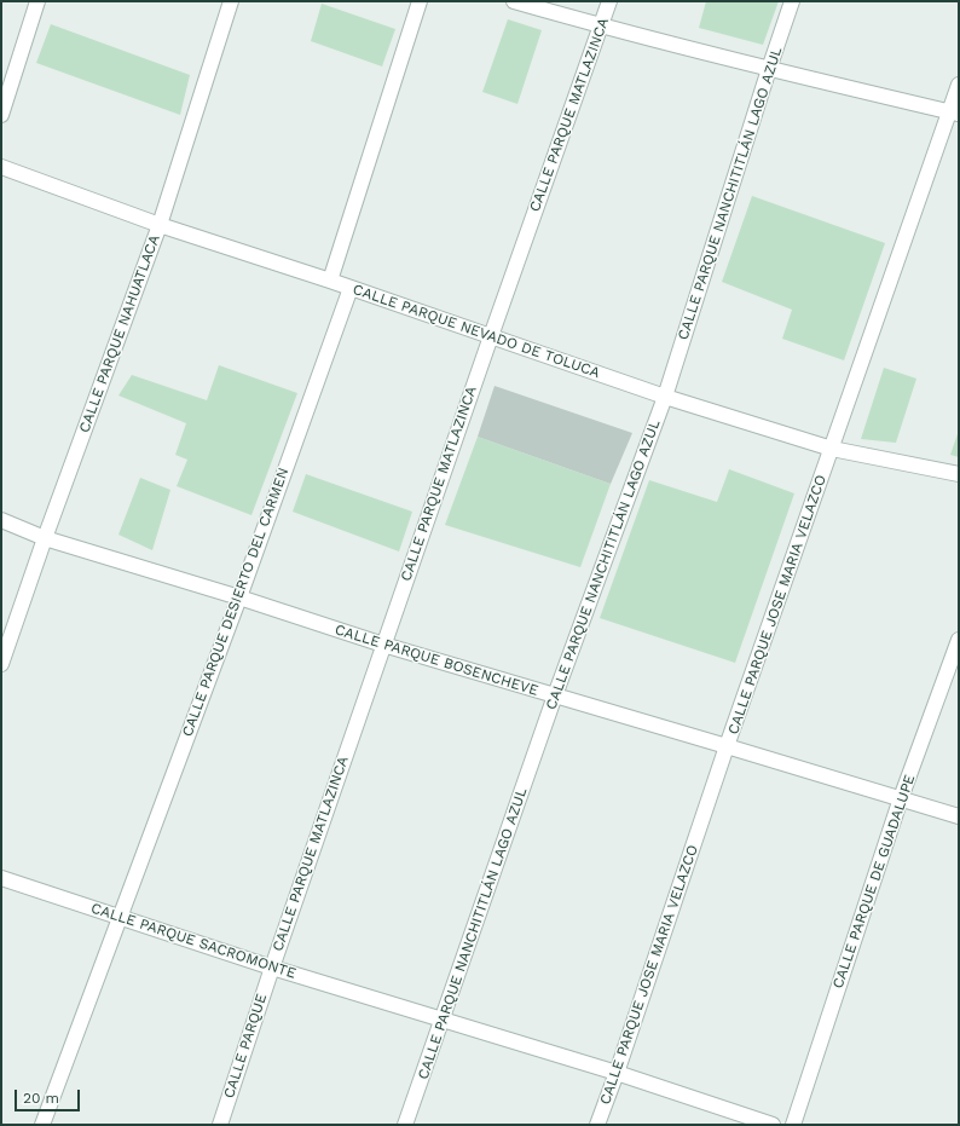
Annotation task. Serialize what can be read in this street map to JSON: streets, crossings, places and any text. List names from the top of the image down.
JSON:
{
  "streets": {
    "street": [
      "CALLE PARQUE MATLAZINCA",
      "CALLE PARQUE NANCHITITLÁN LAGO AZUL",
      "CALLE PARQUE NEVADO DE TOLUCA",
      "CALLE PARQUE NAHUATLACA",
      "CALLE PARQUE DESIERTO DEL CARMEN",
      "CALLE PARQUE JOSE MARIA VELAZCO",
      "CALLE PARQUE BOSENCHEVE",
      "CALLE PARQUE DE GUADALUPE",
      "CALLE PARQUE SACROMONTE",
      "CALLE PARQUE"
    ]
  },
  "crossings": [
    ["CALLE PARQUE MATLAZINCA", "CALLE PARQUE NEVADO DE TOLUCA"],
    ["CALLE PARQUE MATLAZINCA", "CALLE PARQUE BOSENCHEVE"],
    ["CALLE PARQUE MATLAZINCA", "CALLE PARQUE SACROMONTE"],
    ["CALLE PARQUE MATLAZINCA", "CALLE PARQUE"],
    ["CALLE PARQUE NANCHITITLÁN LAGO AZUL", "CALLE PARQUE NEVADO DE TOLUCA"],
    ["CALLE PARQUE NANCHITITLÁN LAGO AZUL", "CALLE PARQUE BOSENCHEVE"],
    ["CALLE PARQUE NANCHITITLÁN LAGO AZUL", "CALLE PARQUE SACROMONTE"],
    ["CALLE PARQUE NEVADO DE TOLUCA", "CALLE PARQUE NAHUATLACA"],
    ["CALLE PARQUE NEVADO DE TOLUCA", "CALLE PARQUE DESIERTO DEL CARMEN"],
    ["CALLE PARQUE NEVADO DE TOLUCA", "CALLE PARQUE JOSE MARIA VELAZCO"],
    ["CALLE PARQUE NAHUATLACA", "CALLE PARQUE BOSENCHEVE"],
    ["CALLE PARQUE DESIERTO DEL CARMEN", "CALLE PARQUE BOSENCHEVE"],
    ["CALLE PARQUE DESIERTO DEL CARMEN", "CALLE PARQUE SACROMONTE"],
    ["CALLE PARQUE JOSE MARIA VELAZCO", "CALLE PARQUE BOSENCHEVE"],
    ["CALLE PARQUE JOSE MARIA VELAZCO", "CALLE PARQUE SACROMONTE"],
    ["CALLE PARQUE BOSENCHEVE", "CALLE PARQUE DE GUADALUPE"],
    ["CALLE PARQUE SACROMONTE", "CALLE PARQUE"]
  ],
  "scale_bar": "20 m"
}
